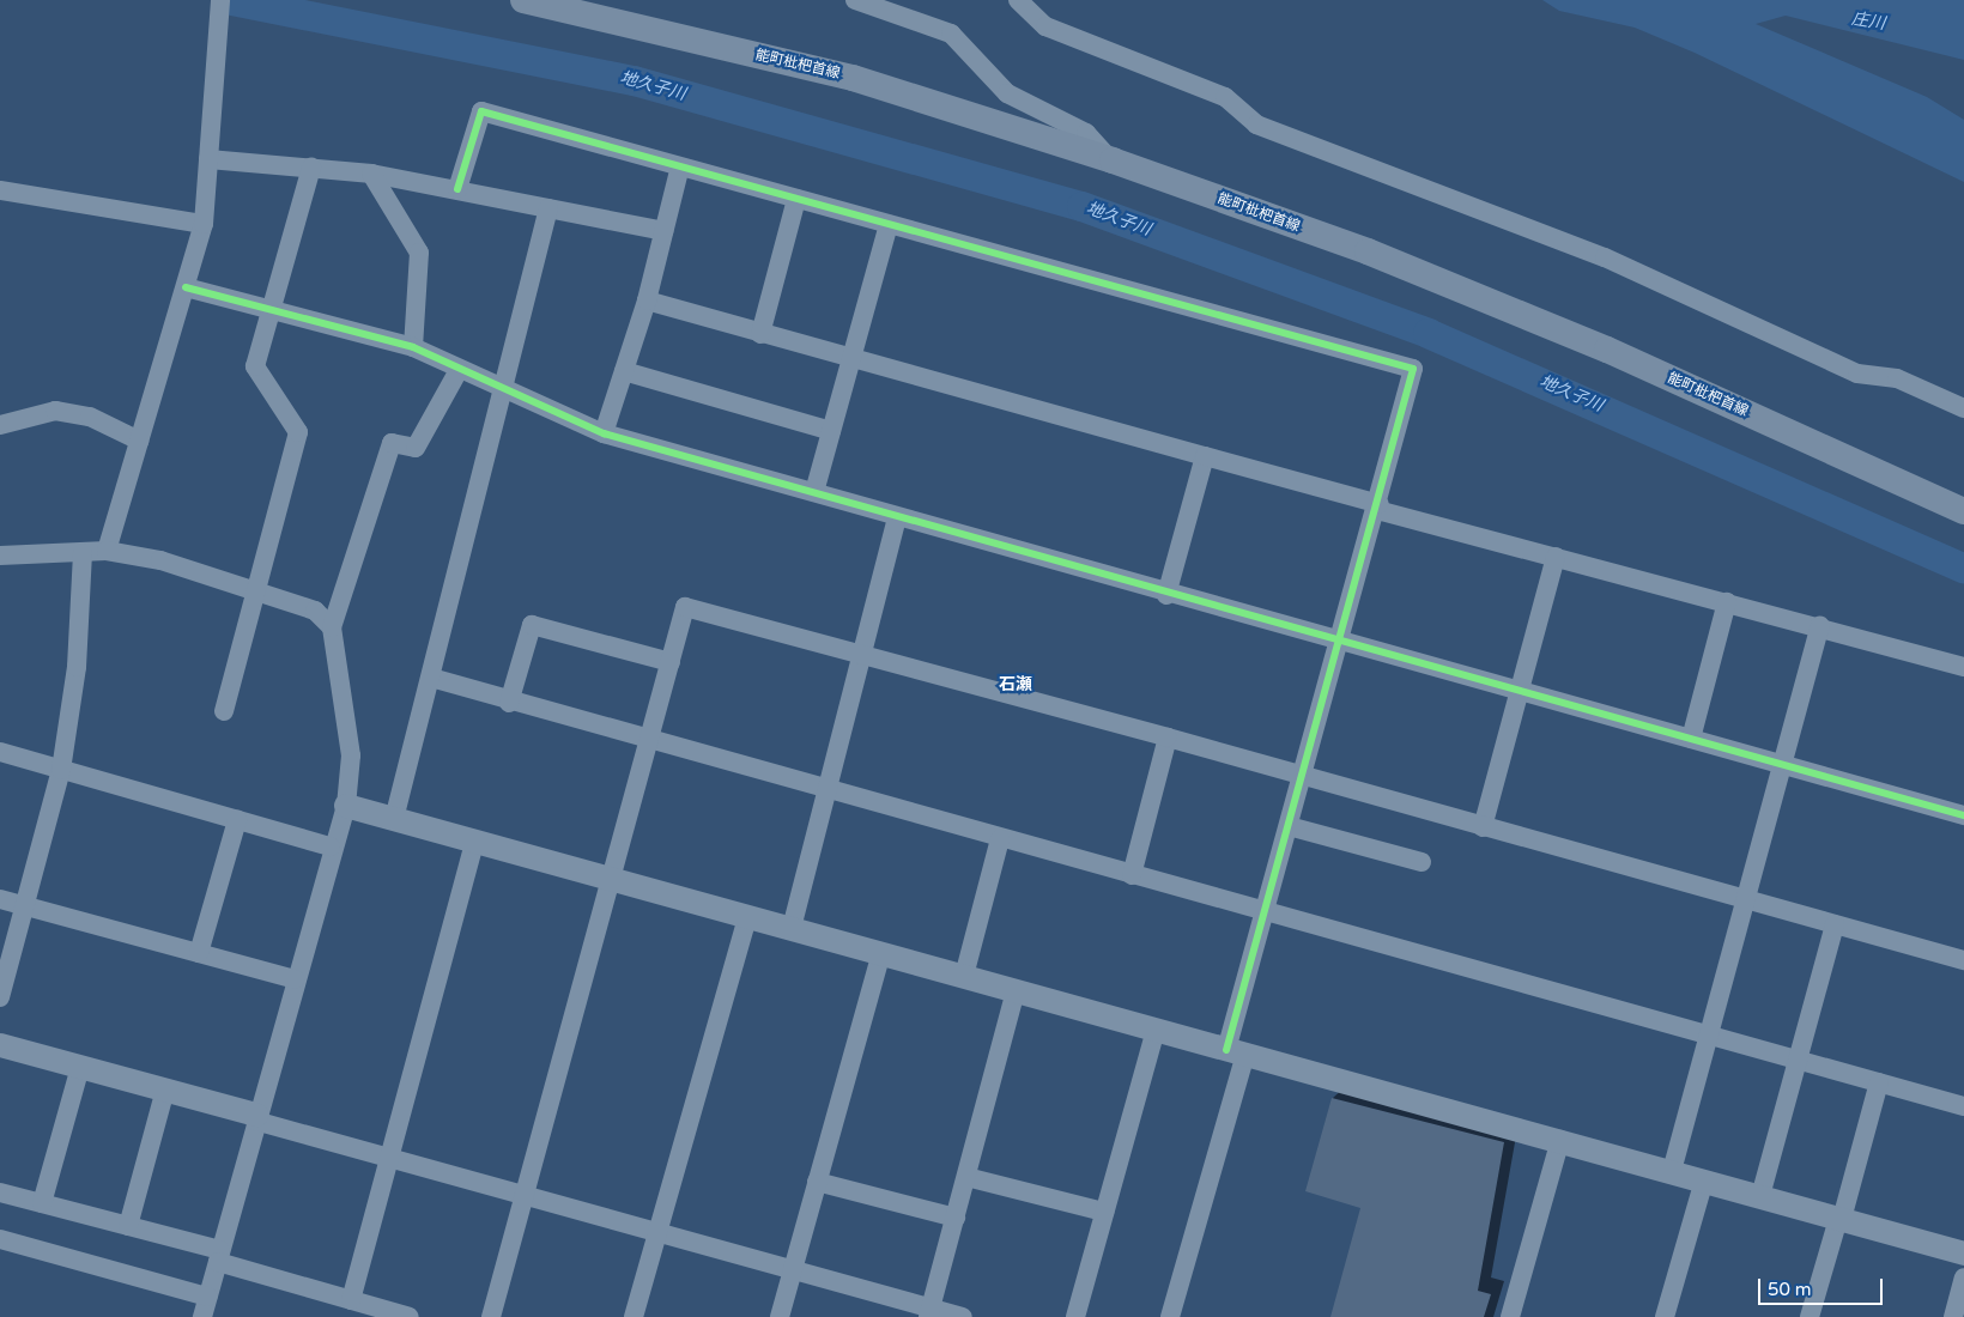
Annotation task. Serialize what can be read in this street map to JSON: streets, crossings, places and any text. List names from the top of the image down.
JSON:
{
  "streets": {
    "main road": ["能町枇杷首線"]
  },
  "districts": ["石瀬"],
  "water": ["庄川", "地久子川"],
  "scale_bar": "50 m"
}
